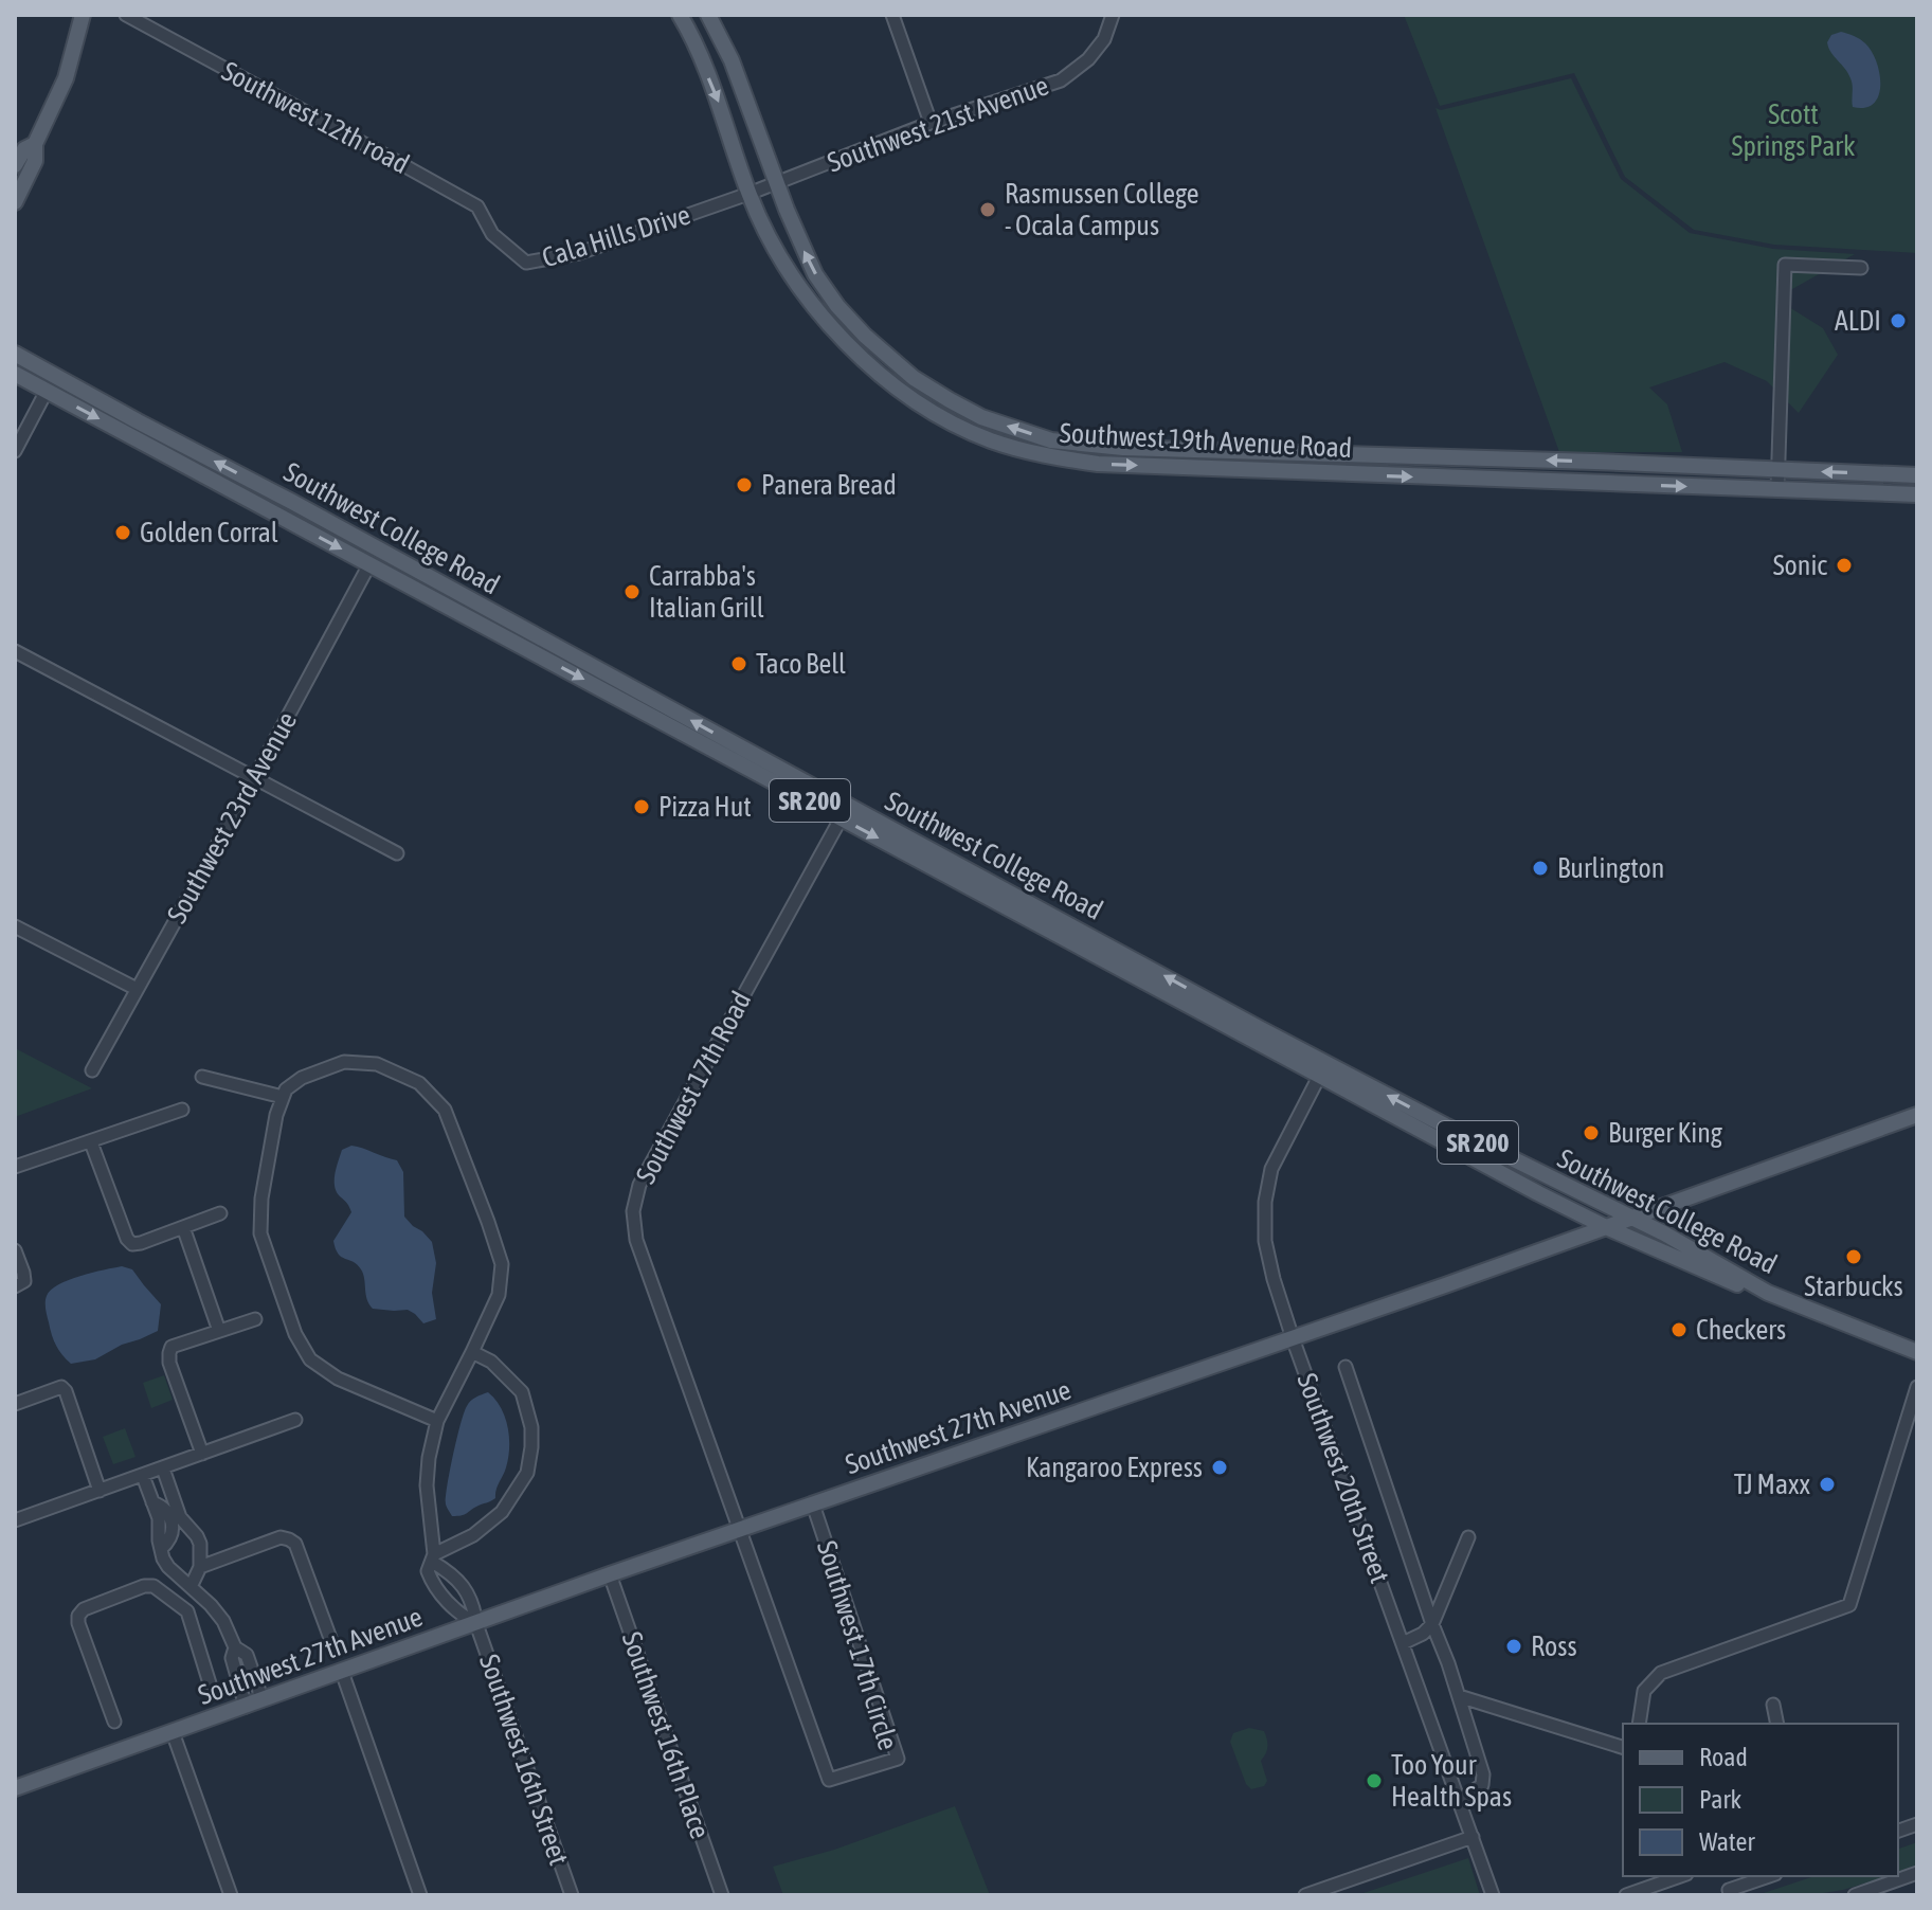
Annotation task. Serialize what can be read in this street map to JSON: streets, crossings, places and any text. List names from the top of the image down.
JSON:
{
  "streets": {
    "main road": [
      "Southwest 19th Avenue Road",
      "Southwest College Road",
      "SR 200",
      "Southwest 27th Avenue"
    ],
    "street": [
      "Southwest 12th road",
      "Southwest 21st Avenue",
      "Cala Hills Drive",
      "Southwest 23rd Avenue",
      "Southwest 17th Road",
      "Southwest 20th Street",
      "Southwest 17th Circle",
      "Southwest 16th Place",
      "Southwest 16th Street"
    ]
  },
  "crossings": [
    ["Southwest 12th road", "Cala Hills Drive"],
    ["Southwest 21st Avenue", "Cala Hills Drive"],
    ["Southwest 21st Avenue", "Southwest 19th Avenue Road"],
    ["Cala Hills Drive", "Southwest 19th Avenue Road"],
    ["Southwest College Road", "Southwest 23rd Avenue"],
    ["Southwest College Road", "Southwest 17th Road"],
    ["Southwest College Road", "Southwest 27th Avenue"],
    ["Southwest College Road", "Southwest 20th Street"],
    ["Southwest 17th Road", "Southwest 27th Avenue"],
    ["Southwest 17th Road", "Southwest 17th Circle"],
    ["Southwest 27th Avenue", "Southwest 20th Street"],
    ["Southwest 27th Avenue", "Southwest 17th Circle"],
    ["Southwest 27th Avenue", "Southwest 16th Place"],
    ["Southwest 27th Avenue", "Southwest 16th Street"]
  ],
  "parks": ["Scott Springs Park"],
  "places": [
    "Rasmussen College - Ocala Campus",
    "ALDI",
    "Panera Bread",
    "Golden Corral",
    "Sonic",
    "Carrabba's Italian Grill",
    "Taco Bell",
    "Pizza Hut",
    "Burlington",
    "Burger King",
    "Starbucks",
    "Checkers",
    "Kangaroo Express",
    "TJ Maxx",
    "Ross",
    "Too Your Health Spas"
  ],
  "legend": ["Road", "Park", "Water"]
}
